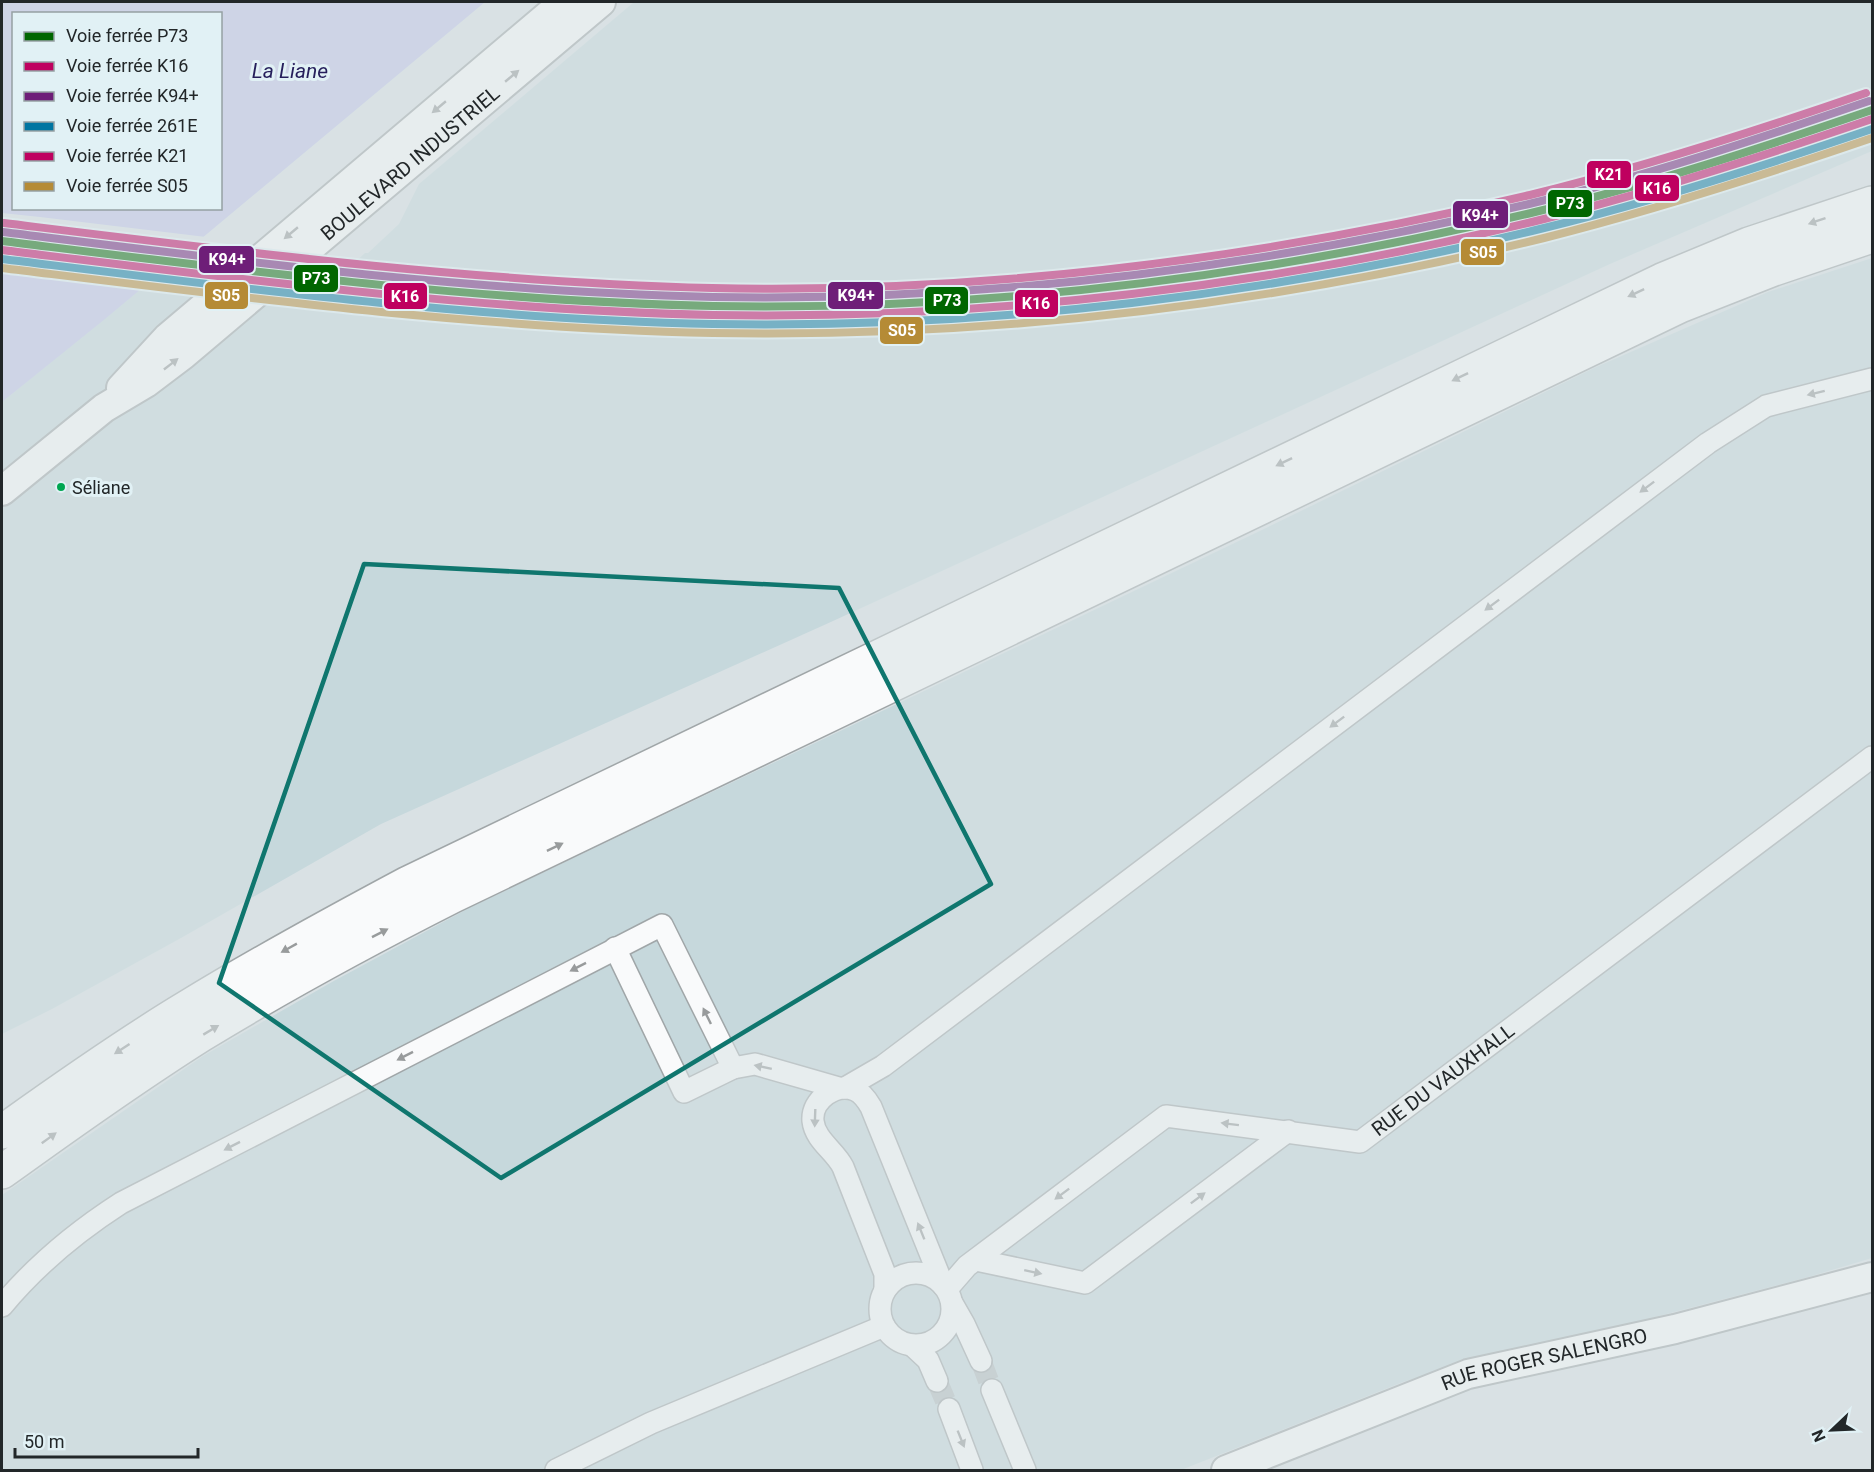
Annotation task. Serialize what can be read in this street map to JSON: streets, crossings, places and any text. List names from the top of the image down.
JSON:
{
  "streets": {
    "street": ["BOULEVARD INDUSTRIEL", "RUE DU VAUXHALL", "RUE ROGER SALENGRO"]
  },
  "water": ["La Liane"],
  "places": ["Séliane"],
  "lines": [
    "rail line K21",
    "rail line K94+",
    "rail line P73",
    "rail line K16",
    "rail line 261E",
    "rail line S05"
  ],
  "legend": [
    "Voie ferrée P73",
    "Voie ferrée K16",
    "Voie ferrée K94+",
    "Voie ferrée 261E",
    "Voie ferrée K21",
    "Voie ferrée S05"
  ],
  "scale_bar": "50 m",
  "north": "bottom left"
}
